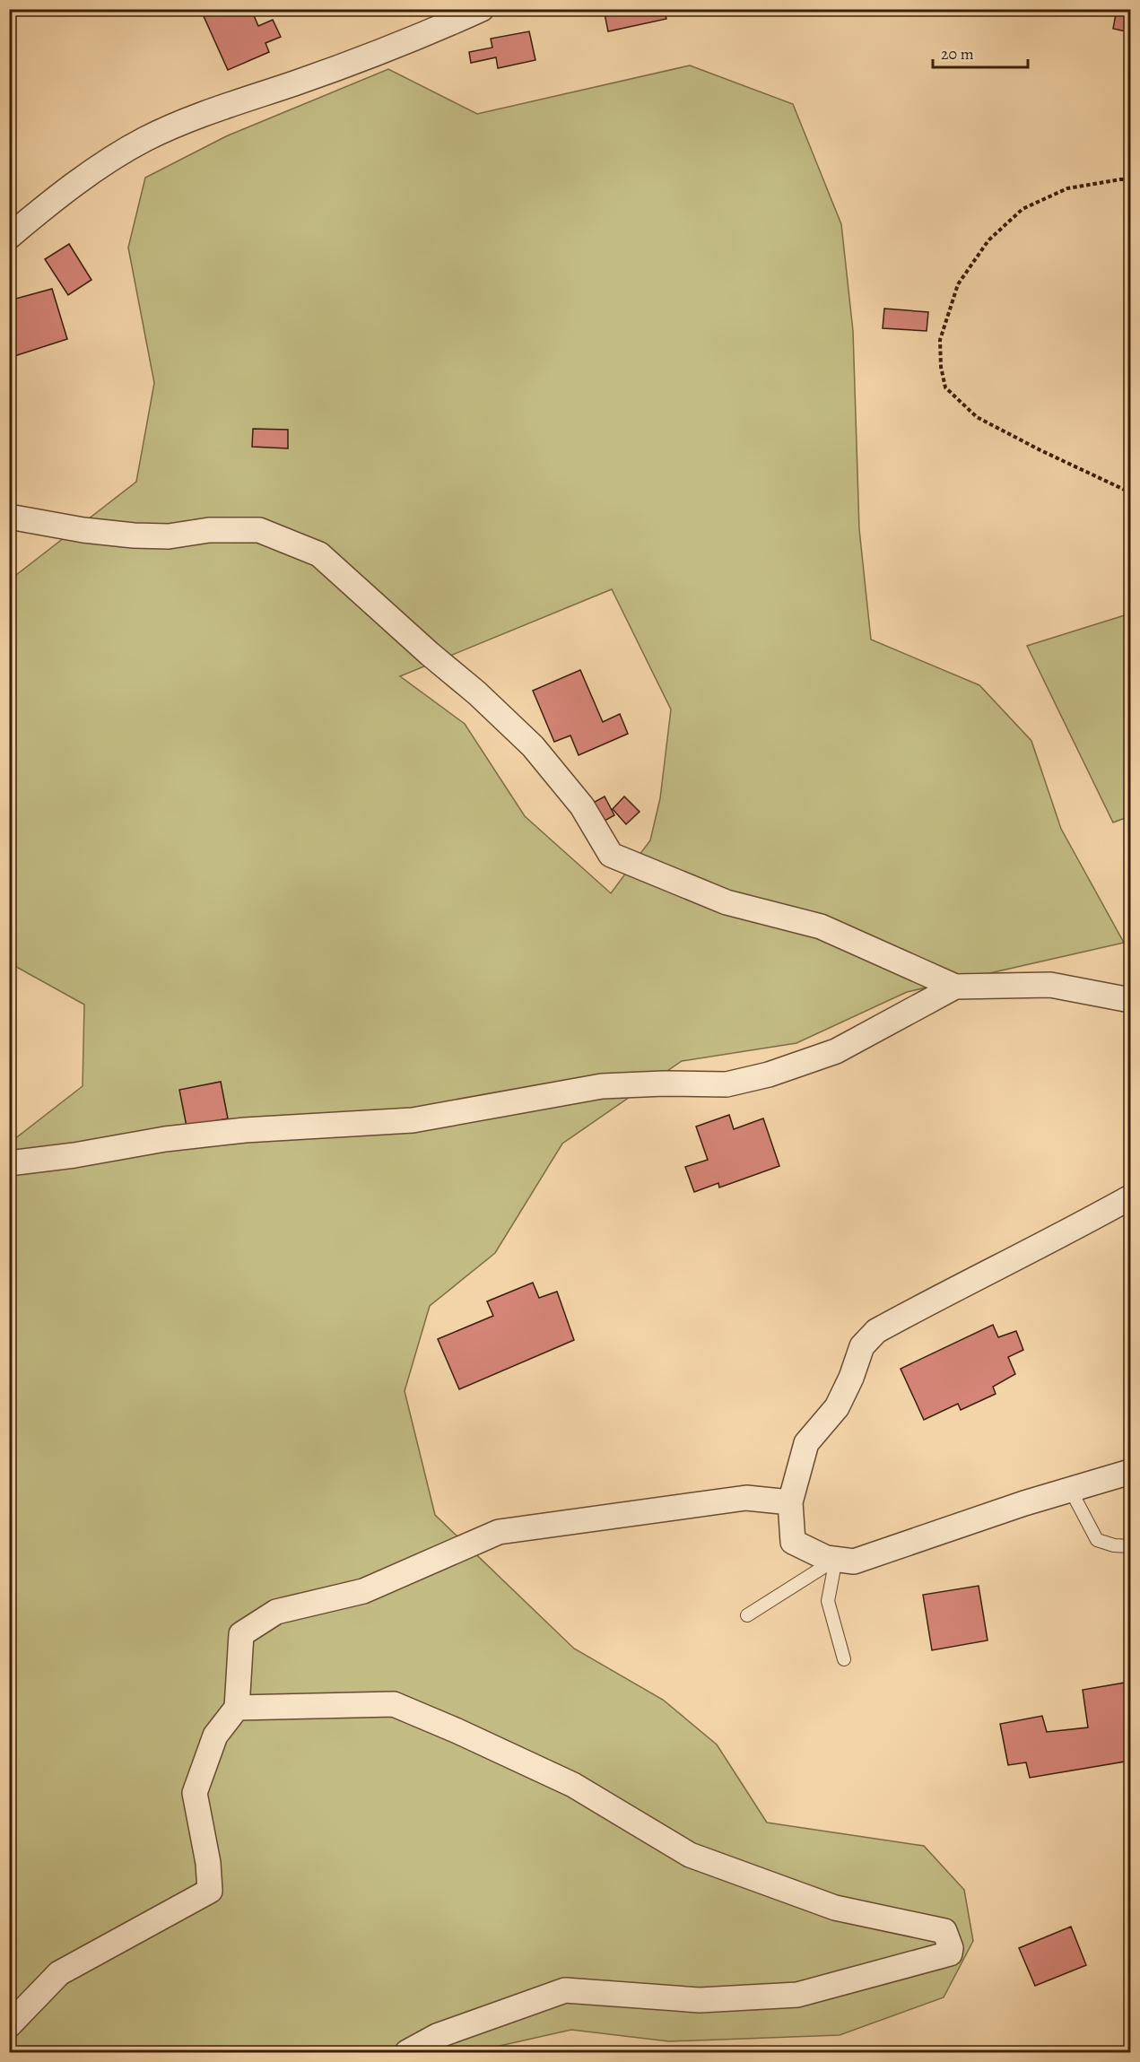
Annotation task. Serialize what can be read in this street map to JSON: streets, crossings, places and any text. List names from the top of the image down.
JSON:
{
  "scale_bar": "20 m"
}
